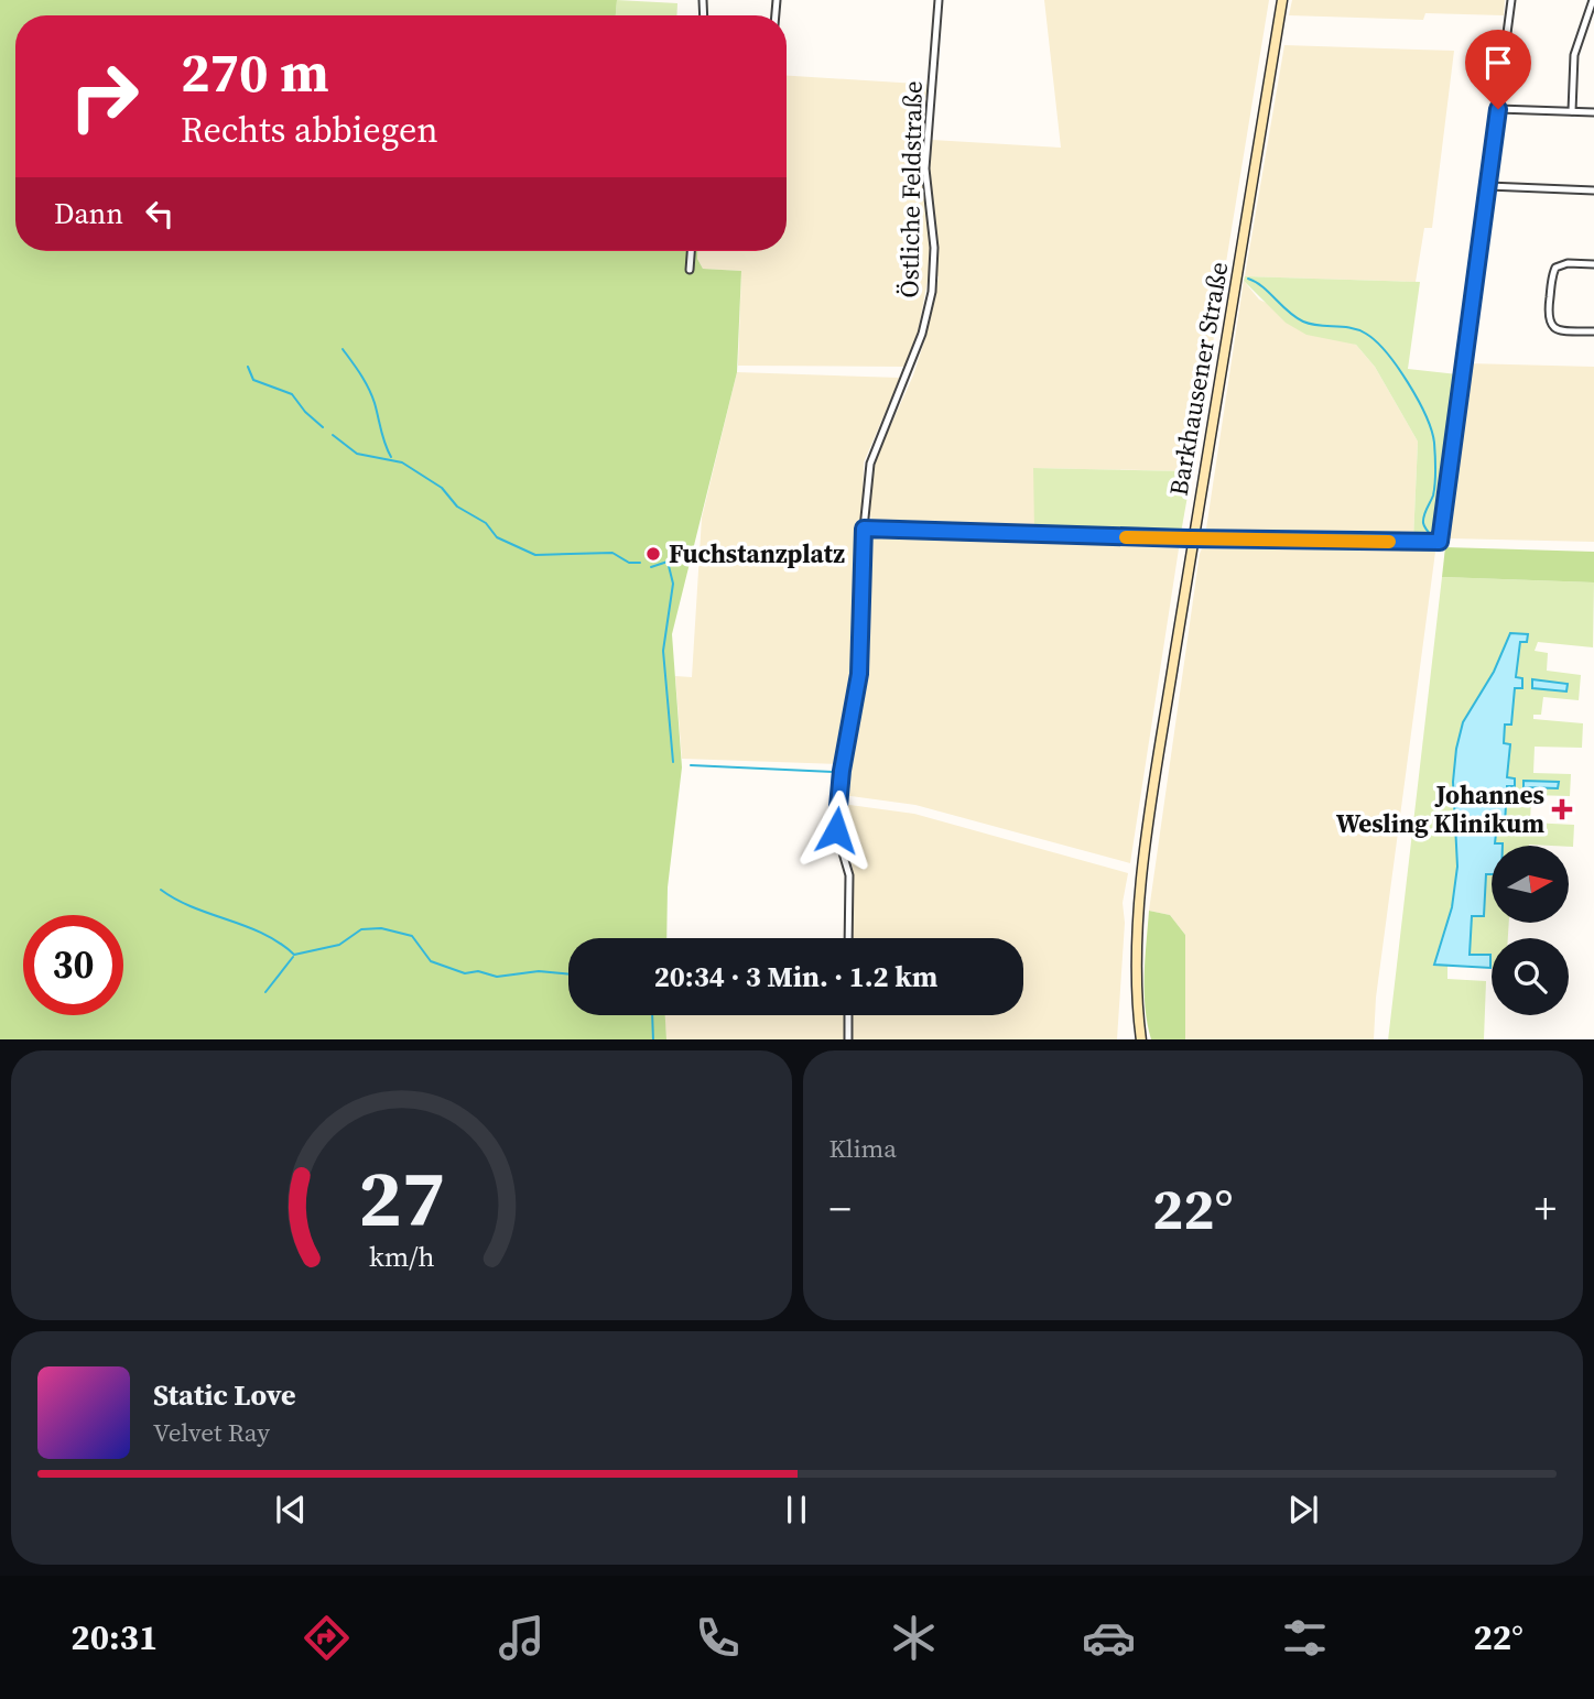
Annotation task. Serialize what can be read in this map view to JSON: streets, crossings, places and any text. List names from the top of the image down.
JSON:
{
  "streets": {
    "main road": ["Barkhausener Straße"],
    "street": ["Östliche Feldstraße"]
  },
  "places": {
    "other": ["Fuchstanzplatz"],
    "health": ["Johannes Wesling Klinikum"]
  },
  "north": "right",
  "page": {
    "turn": ["270 m", "Rechts abbiegen"],
    "then": "Dann",
    "limit": "30",
    "trip": "20:34 · 3 Min. · 1.2 km",
    "tile": "Klima",
    "heat": ["−", "22°", "+"],
    "song": ["Static Love", "Velvet Ray"],
    "tabs": ["20:31", "22°"],
    "gauge": ["27", "km/h"]
  }
}
